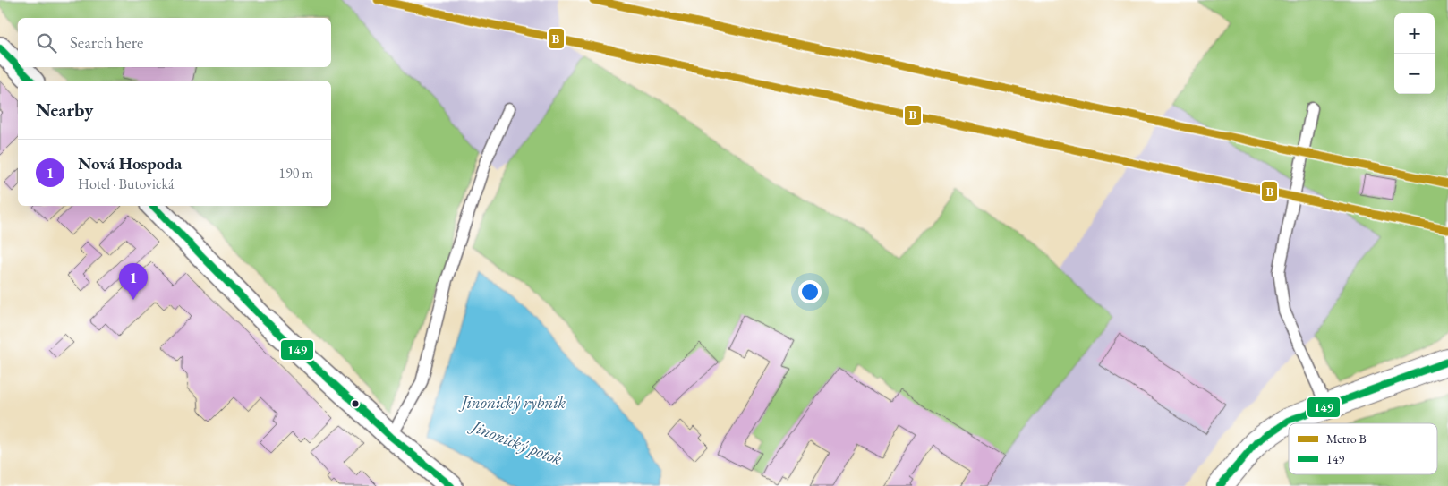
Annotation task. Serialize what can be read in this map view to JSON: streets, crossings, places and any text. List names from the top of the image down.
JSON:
{
  "water": ["Jinonický rybník", "Jinonický potok"],
  "lines": ["metro line B", "transit line 149"],
  "legend": ["Metro B", "149"],
  "page": {
    "map_buttons": ["+", "−"],
    "search": "Search here",
    "heading": "Nearby",
    "list": [
      {
        "mark": "1",
        "name": "Nová Hospoda",
        "note": "Hotel · Butovická",
        "value": "190 m"
      }
    ],
    "pins": "1"
  }
}
